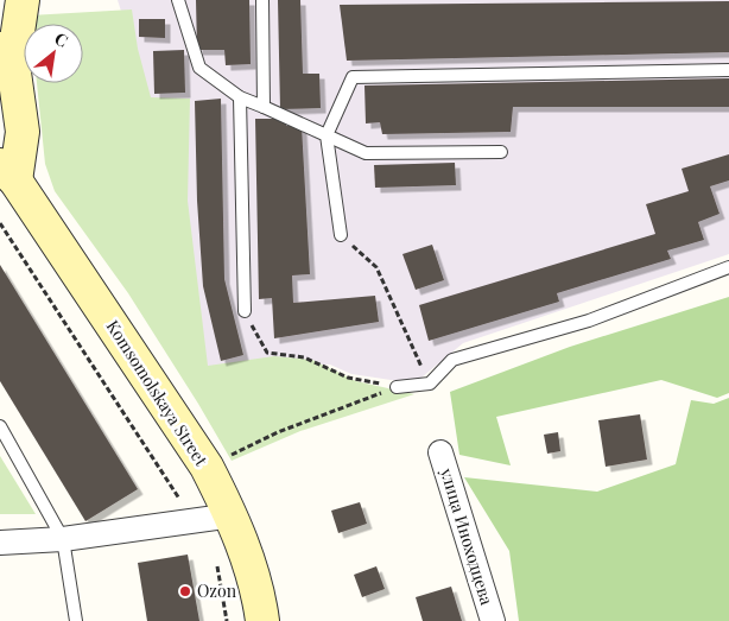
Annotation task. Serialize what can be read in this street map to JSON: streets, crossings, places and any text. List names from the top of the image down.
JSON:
{
  "streets": {
    "main road": ["Komsomolskaya Street"],
    "street": ["улица Иноходцева"]
  },
  "places": ["Ozon"],
  "north": "top right"
}
